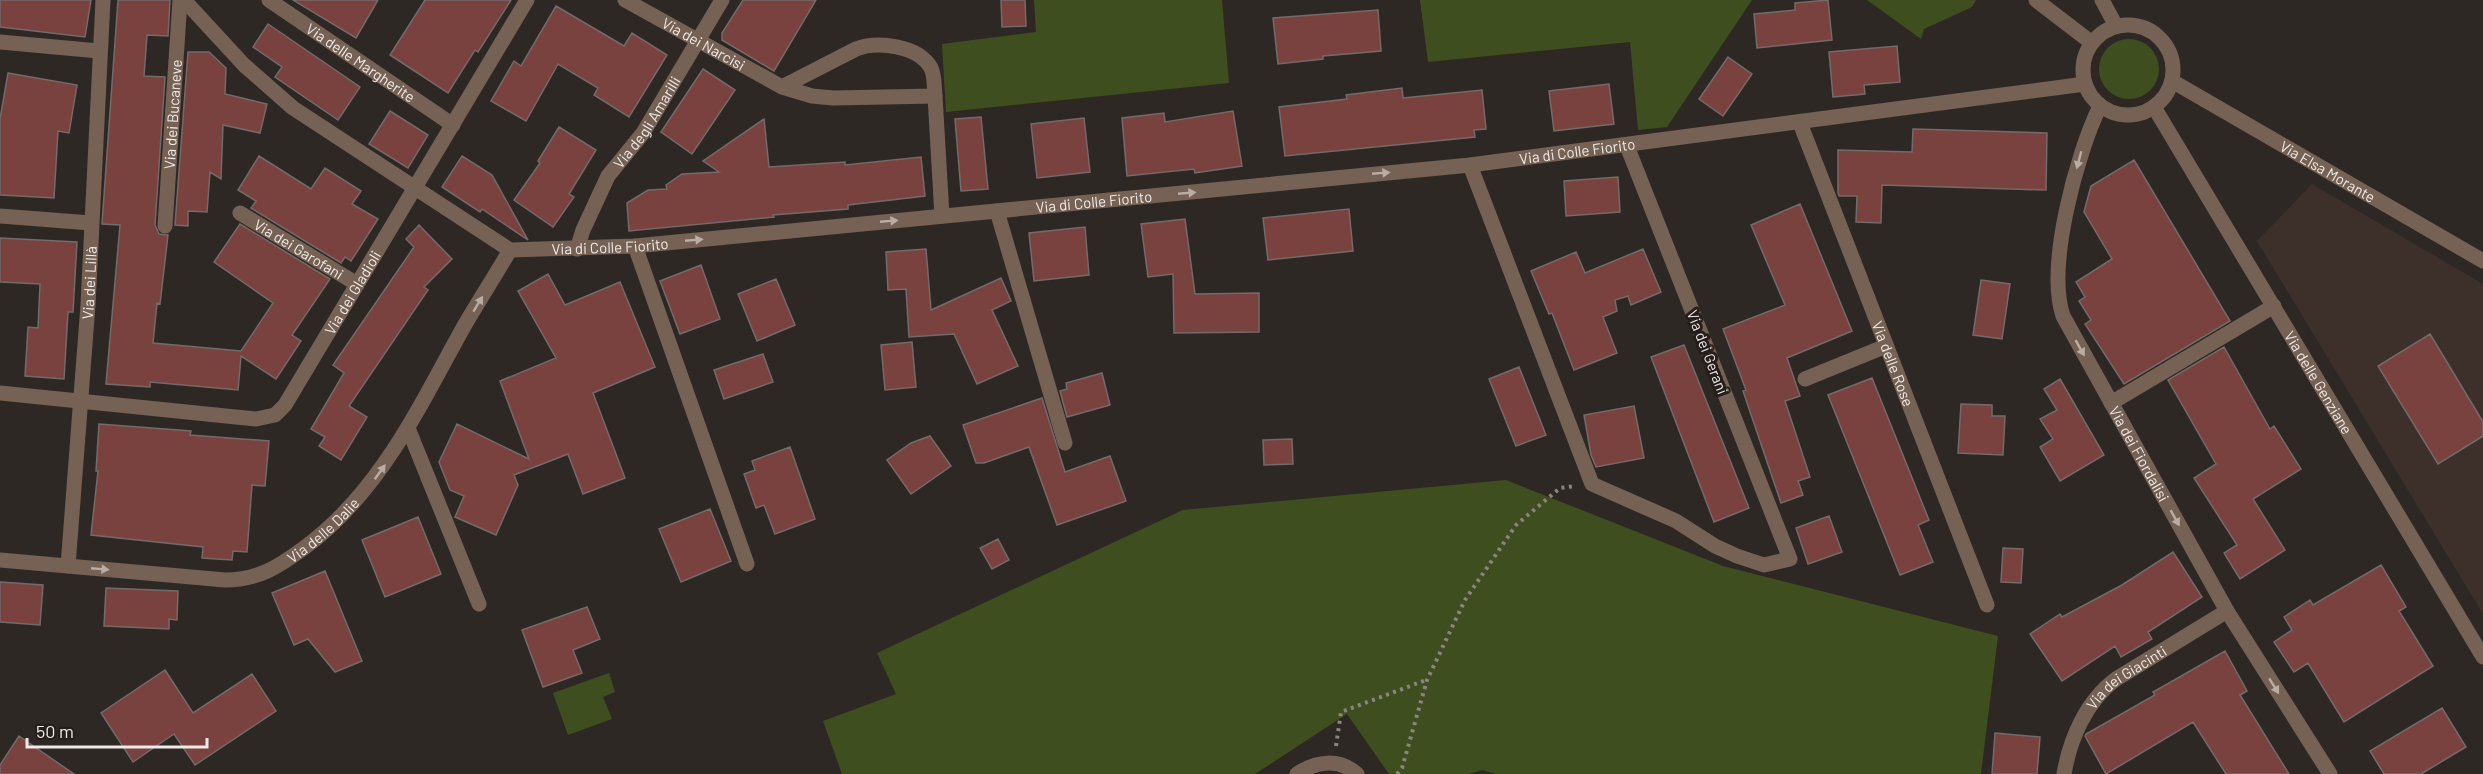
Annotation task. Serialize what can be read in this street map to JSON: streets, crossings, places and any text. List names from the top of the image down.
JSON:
{
  "streets": {
    "street": [
      "Via dei Narcisi",
      "Via delle Margherite",
      "Via dei Bucaneve",
      "Via degli Amarilli",
      "Via di Colle Fiorito",
      "Via Elsa Morante",
      "Via dei Garofani",
      "Via dei Lillà",
      "Via dei Gladioli",
      "Via dei Gerani",
      "Via delle Rose",
      "Via delle Genziane",
      "Via dei Fiordalisi",
      "Via delle Dalie",
      "Via dei Giacinti"
    ]
  },
  "crossings": [
    ["Via dei Narcisi", "Via degli Amarilli"],
    ["Via delle Margherite", "Via dei Gladioli"],
    ["Via degli Amarilli", "Via di Colle Fiorito"],
    ["Via di Colle Fiorito", "Via Elsa Morante"],
    ["Via di Colle Fiorito", "Via dei Gerani"],
    ["Via di Colle Fiorito", "Via delle Rose"],
    ["Via di Colle Fiorito", "Via delle Genziane"],
    ["Via di Colle Fiorito", "Via dei Fiordalisi"],
    ["Via di Colle Fiorito", "Via delle Dalie"],
    ["Via Elsa Morante", "Via delle Genziane"],
    ["Via Elsa Morante", "Via dei Fiordalisi"],
    ["Via dei Garofani", "Via dei Gladioli"],
    ["Via dei Lillà", "Via dei Gladioli"],
    ["Via dei Lillà", "Via delle Dalie"],
    ["Via delle Genziane", "Via dei Fiordalisi"],
    ["Via dei Fiordalisi", "Via dei Giacinti"]
  ],
  "one_way": ["Via di Colle Fiorito", "Via dei Fiordalisi", "Via delle Dalie"],
  "scale_bar": "50 m"
}
